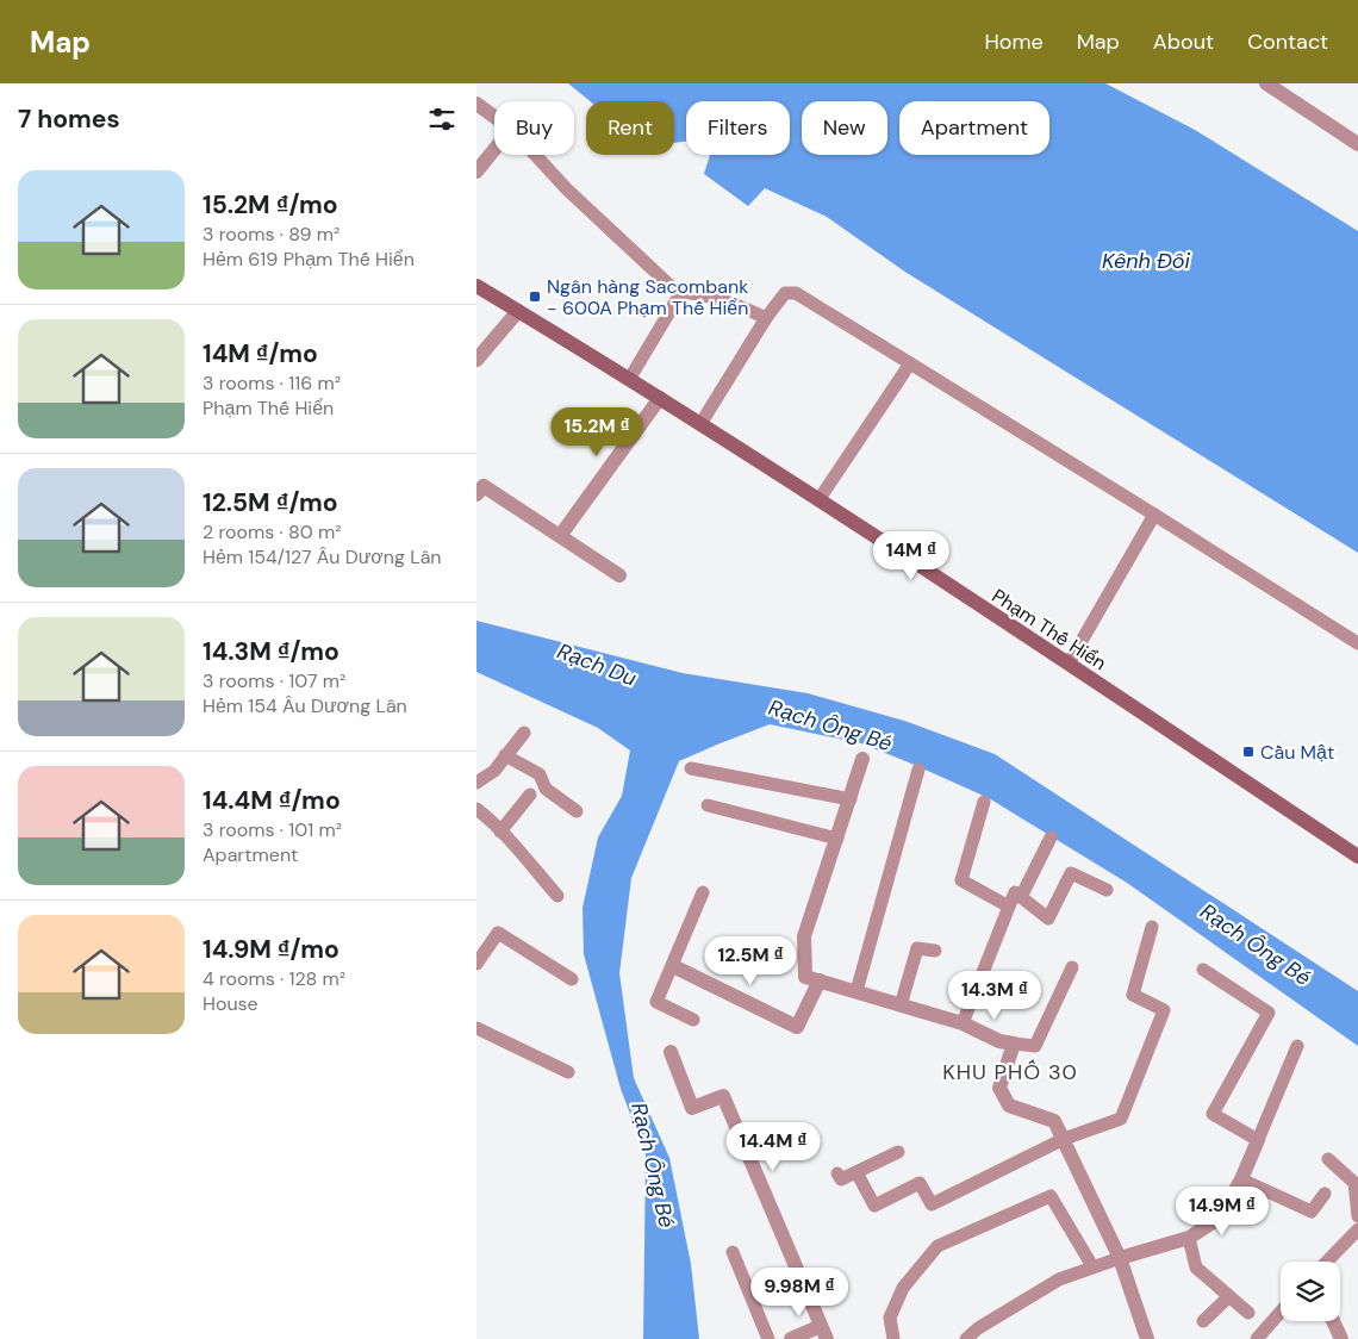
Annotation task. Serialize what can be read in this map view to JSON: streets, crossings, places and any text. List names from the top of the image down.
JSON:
{
  "streets": {
    "main road": ["Phạm Thế Hiển"]
  },
  "districts": ["KHU PHỐ 30"],
  "water": ["Kênh Đôi", "Rạch Du", "Rạch Ông Bé"],
  "places": {
    "transit": ["Ngân hàng Sacombank - 600A Phạm Thế Hiển", "Cầu Mật"]
  },
  "page": {
    "header": "Map",
    "nav": [
      "Home",
      "Map",
      "About",
      "Contact"
    ],
    "heading": "7 homes",
    "chip": [
      "Buy",
      "Rent",
      "Filters",
      "New",
      "Apartment"
    ],
    "list": [
      {
        "name": "15.2M ₫/mo",
        "note": "3 rooms · 89 m² · Hẻm 619 Phạm Thế Hiển"
      },
      {
        "name": "14M ₫/mo",
        "note": "3 rooms · 116 m² · Phạm Thế Hiển"
      },
      {
        "name": "12.5M ₫/mo",
        "note": "2 rooms · 80 m² · Hẻm 154/127 Âu Dương Lân"
      },
      {
        "name": "14.3M ₫/mo",
        "note": "3 rooms · 107 m² · Hẻm 154 Âu Dương Lân"
      },
      {
        "name": "14.4M ₫/mo",
        "note": "3 rooms · 101 m² · Apartment"
      },
      {
        "name": "14.9M ₫/mo",
        "note": "4 rooms · 128 m² · House"
      }
    ],
    "price": [
      "15.2M ₫",
      "14M ₫",
      "12.5M ₫",
      "14.3M ₫",
      "14.4M ₫",
      "14.9M ₫",
      "9.98M ₫"
    ]
  }
}
